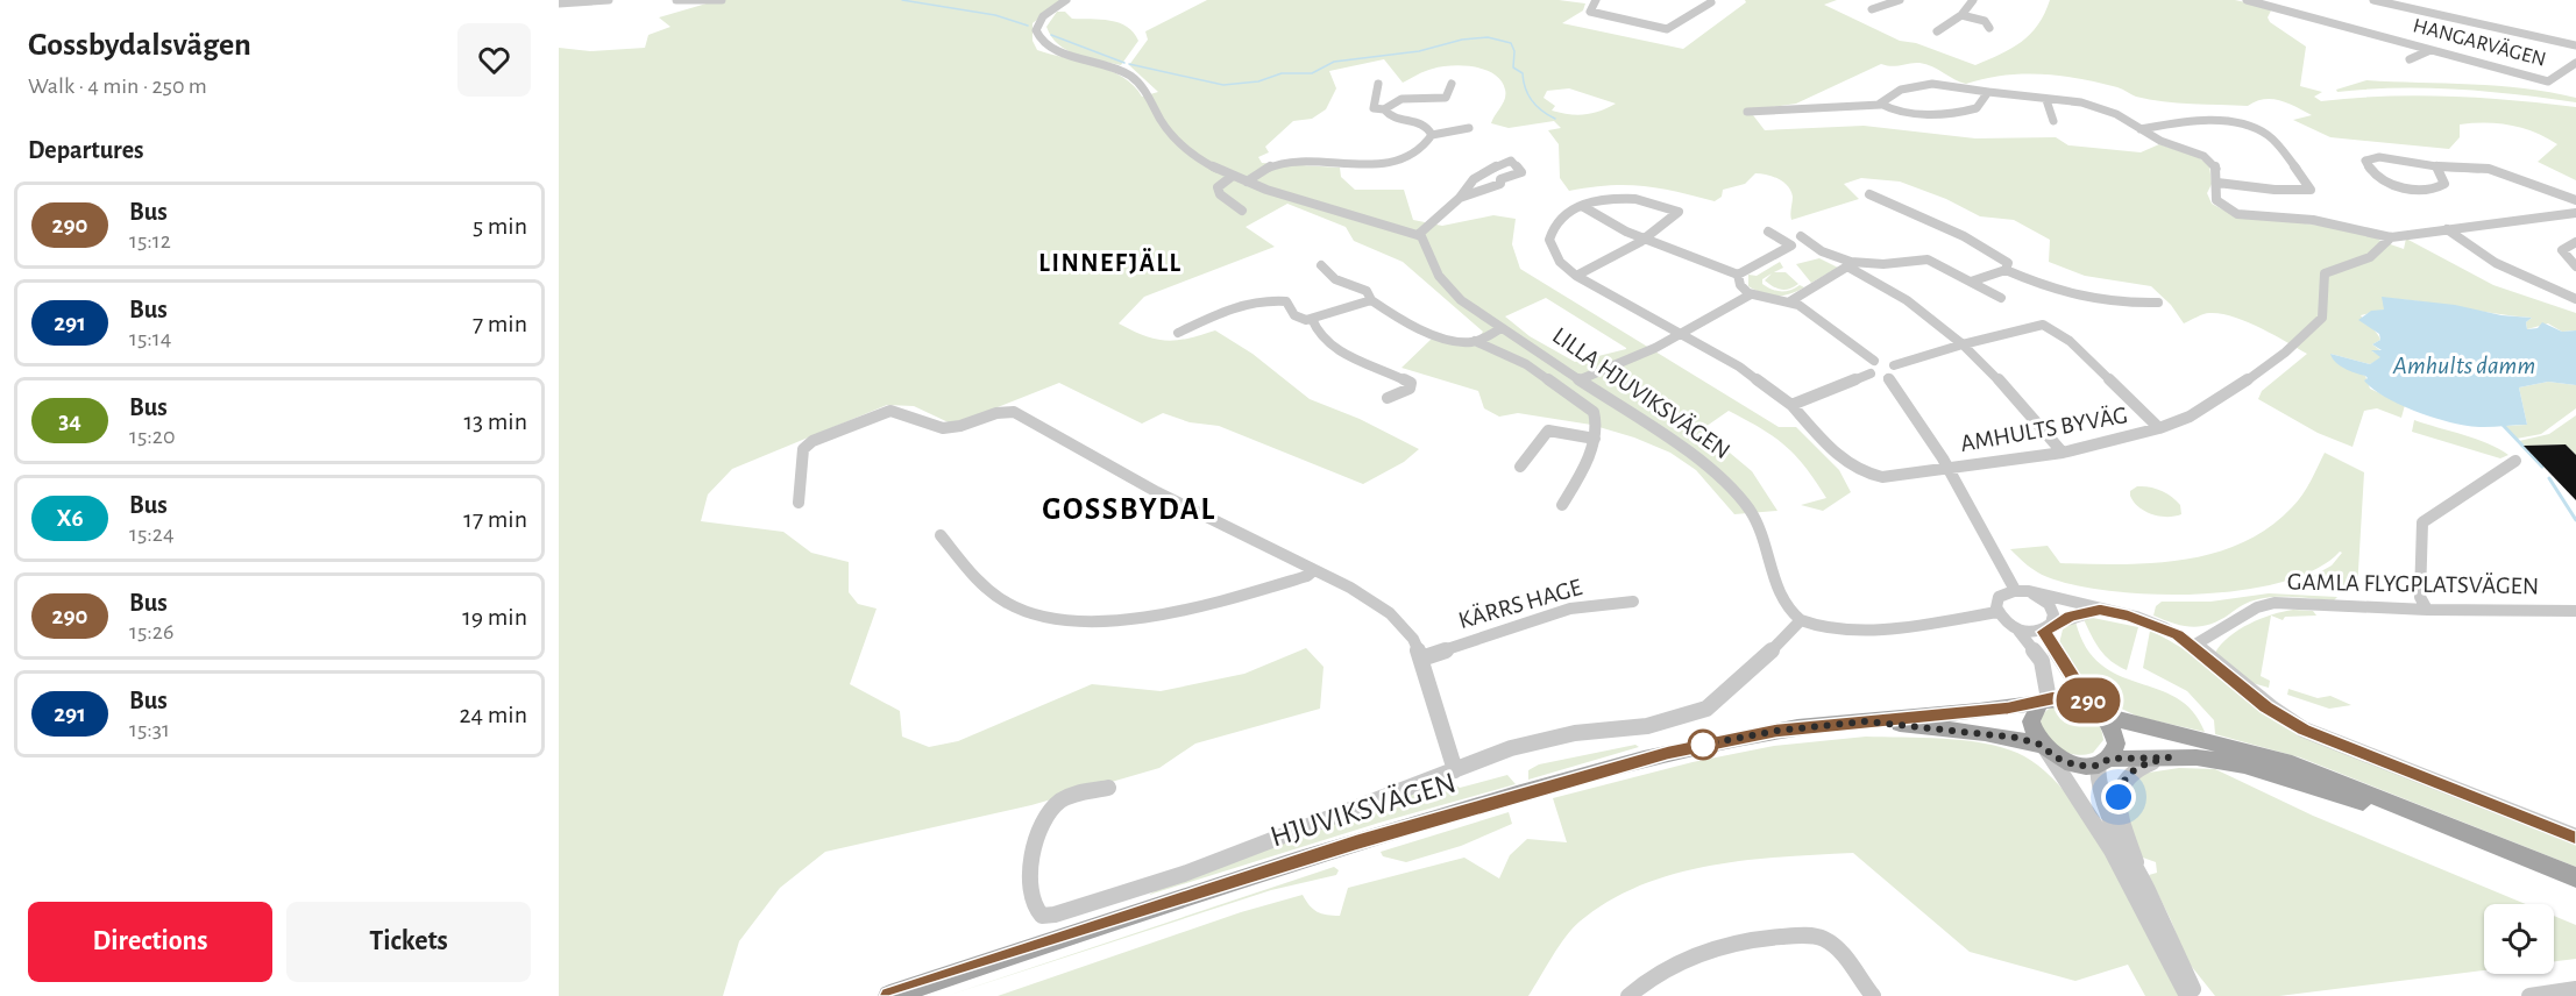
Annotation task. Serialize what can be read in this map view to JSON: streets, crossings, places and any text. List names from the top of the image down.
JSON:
{
  "streets": {
    "main road": ["HJUVIKSVÄGEN"],
    "street": [
      "HANGARVÄGEN",
      "LILLA HJUVIKSVÄGEN",
      "AMHULTS BYVÄG",
      "GAMLA FLYGPLATSVÄGEN",
      "KÄRRS HAGE"
    ]
  },
  "districts": ["LINNEFJÄLL", "GOSSBYDAL"],
  "water": ["Amhults damm"],
  "lines": ["bus line 290"],
  "page": {
    "heading": [
      ["Gossbydalsvägen", "Walk · 4 min · 250 m"],
      "Departures"
    ],
    "on_map": "290",
    "list": [
      {
        "mark": "290",
        "name": "Bus",
        "note": "15:12",
        "value": "5 min"
      },
      {
        "mark": "291",
        "name": "Bus",
        "note": "15:14",
        "value": "7 min"
      },
      {
        "mark": "34",
        "name": "Bus",
        "note": "15:20",
        "value": "13 min"
      },
      {
        "mark": "X6",
        "name": "Bus",
        "note": "15:24",
        "value": "17 min"
      },
      {
        "mark": "290",
        "name": "Bus",
        "note": "15:26",
        "value": "19 min"
      },
      {
        "mark": "291",
        "name": "Bus",
        "note": "15:31",
        "value": "24 min"
      }
    ],
    "buttons": ["Directions", "Tickets"]
  }
}
